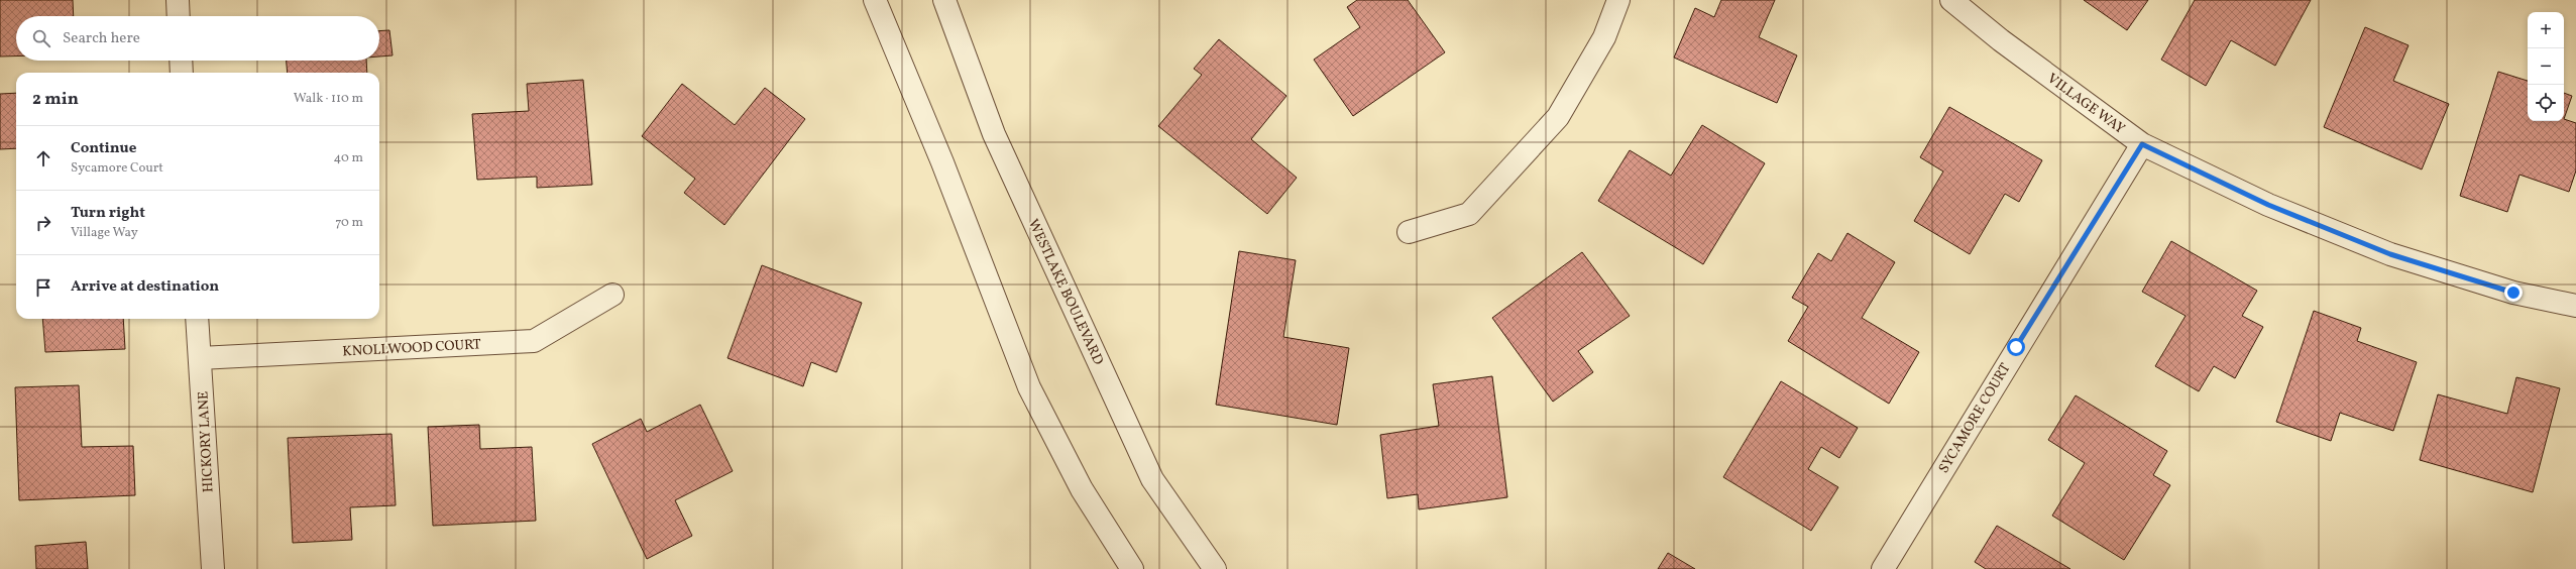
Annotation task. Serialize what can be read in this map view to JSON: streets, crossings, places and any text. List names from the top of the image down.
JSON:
{
  "streets": {
    "street": [
      "VILLAGE WAY",
      "WESTLAKE BOULEVARD",
      "KNOLLWOOD COURT",
      "SYCAMORE COURT",
      "HICKORY LANE"
    ]
  },
  "crossings": [
    ["VILLAGE WAY", "SYCAMORE COURT"],
    ["KNOLLWOOD COURT", "HICKORY LANE"]
  ],
  "page": {
    "map_buttons": ["+", "−"],
    "search": "Search here",
    "heading": ["2 min", "Walk · 110 m"],
    "list": [
      ["Continue", "Sycamore Court", "40 m"],
      ["Turn right", "Village Way", "70 m"],
      "Arrive at destination"
    ]
  }
}
